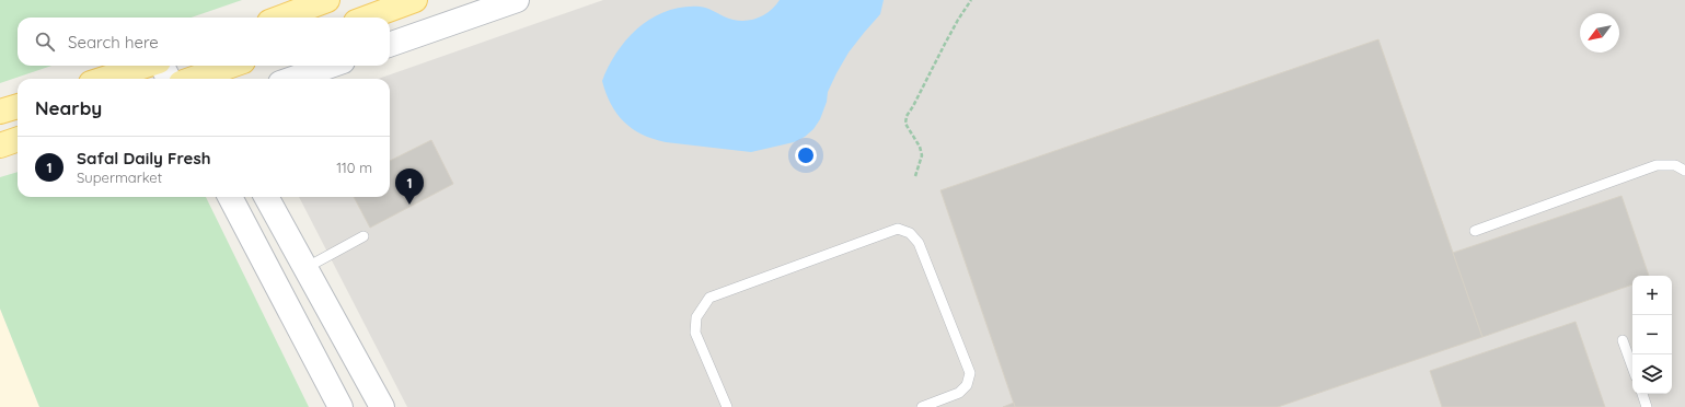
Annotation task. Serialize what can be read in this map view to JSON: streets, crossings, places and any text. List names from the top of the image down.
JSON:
{
  "north": "bottom left",
  "page": {
    "search": "Search here",
    "heading": "Nearby",
    "list": [
      {
        "mark": "1",
        "name": "Safal Daily Fresh",
        "note": "Supermarket",
        "value": "110 m"
      }
    ],
    "pins": "1",
    "map_buttons": ["+", "−"]
  }
}
